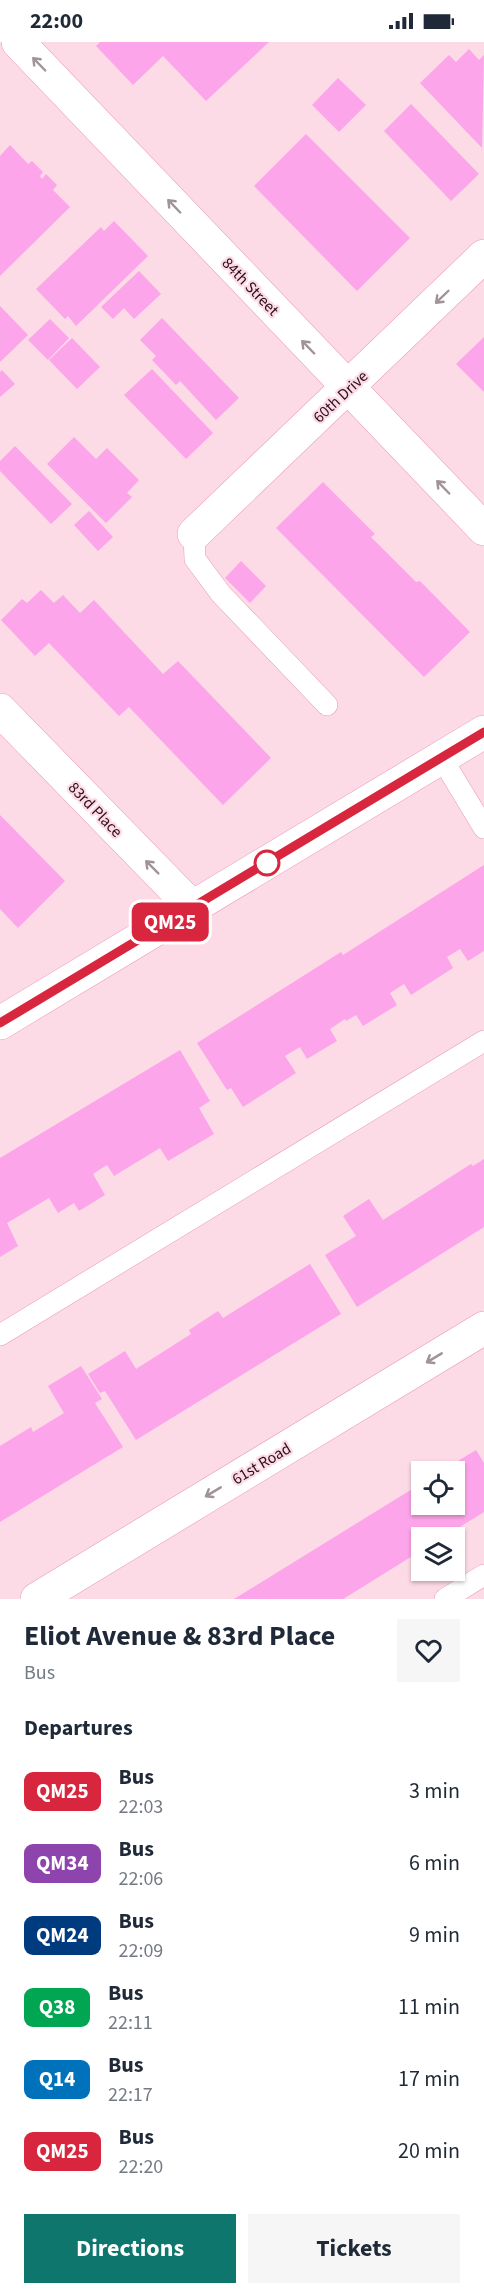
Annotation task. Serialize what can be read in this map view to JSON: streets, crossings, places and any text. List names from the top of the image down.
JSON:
{
  "streets": {
    "street": [
      "84th Street",
      "60th Drive",
      "83rd Place",
      "61st Road"
    ]
  },
  "crossings": [
    ["84th Street", "60th Drive"]
  ],
  "one_way": [
    "84th Street",
    "60th Drive",
    "83rd Place",
    "61st Road"
  ],
  "lines": ["bus line QM25"],
  "page": {
    "status": "22:00",
    "on_map": "QM25",
    "heading": [
      ["Eliot Avenue & 83rd Place", "Bus"],
      "Departures"
    ],
    "list": [
      {
        "mark": "QM25",
        "name": "Bus",
        "note": "22:03",
        "value": "3 min"
      },
      {
        "mark": "QM34",
        "name": "Bus",
        "note": "22:06",
        "value": "6 min"
      },
      {
        "mark": "QM24",
        "name": "Bus",
        "note": "22:09",
        "value": "9 min"
      },
      {
        "mark": "Q38",
        "name": "Bus",
        "note": "22:11",
        "value": "11 min"
      },
      {
        "mark": "Q14",
        "name": "Bus",
        "note": "22:17",
        "value": "17 min"
      },
      {
        "mark": "QM25",
        "name": "Bus",
        "note": "22:20",
        "value": "20 min"
      }
    ],
    "buttons": ["Directions", "Tickets"]
  }
}
